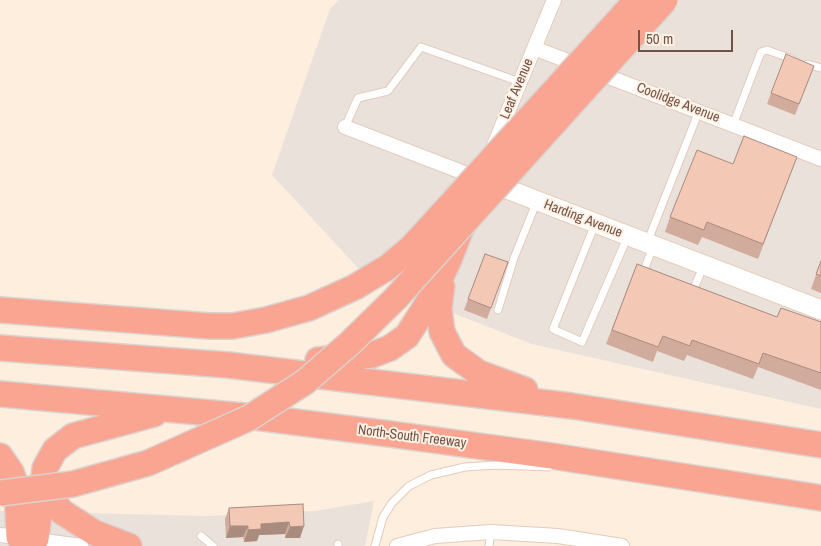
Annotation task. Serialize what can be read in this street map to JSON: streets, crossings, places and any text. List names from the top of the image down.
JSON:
{
  "streets": {
    "highway": ["North-South Freeway"],
    "main road": ["Harding Avenue"],
    "street": ["Leaf Avenue", "Coolidge Avenue"]
  },
  "crossings": [
    ["Leaf Avenue", "Coolidge Avenue"],
    ["Leaf Avenue", "Harding Avenue"]
  ],
  "scale_bar": "50 m"
}
